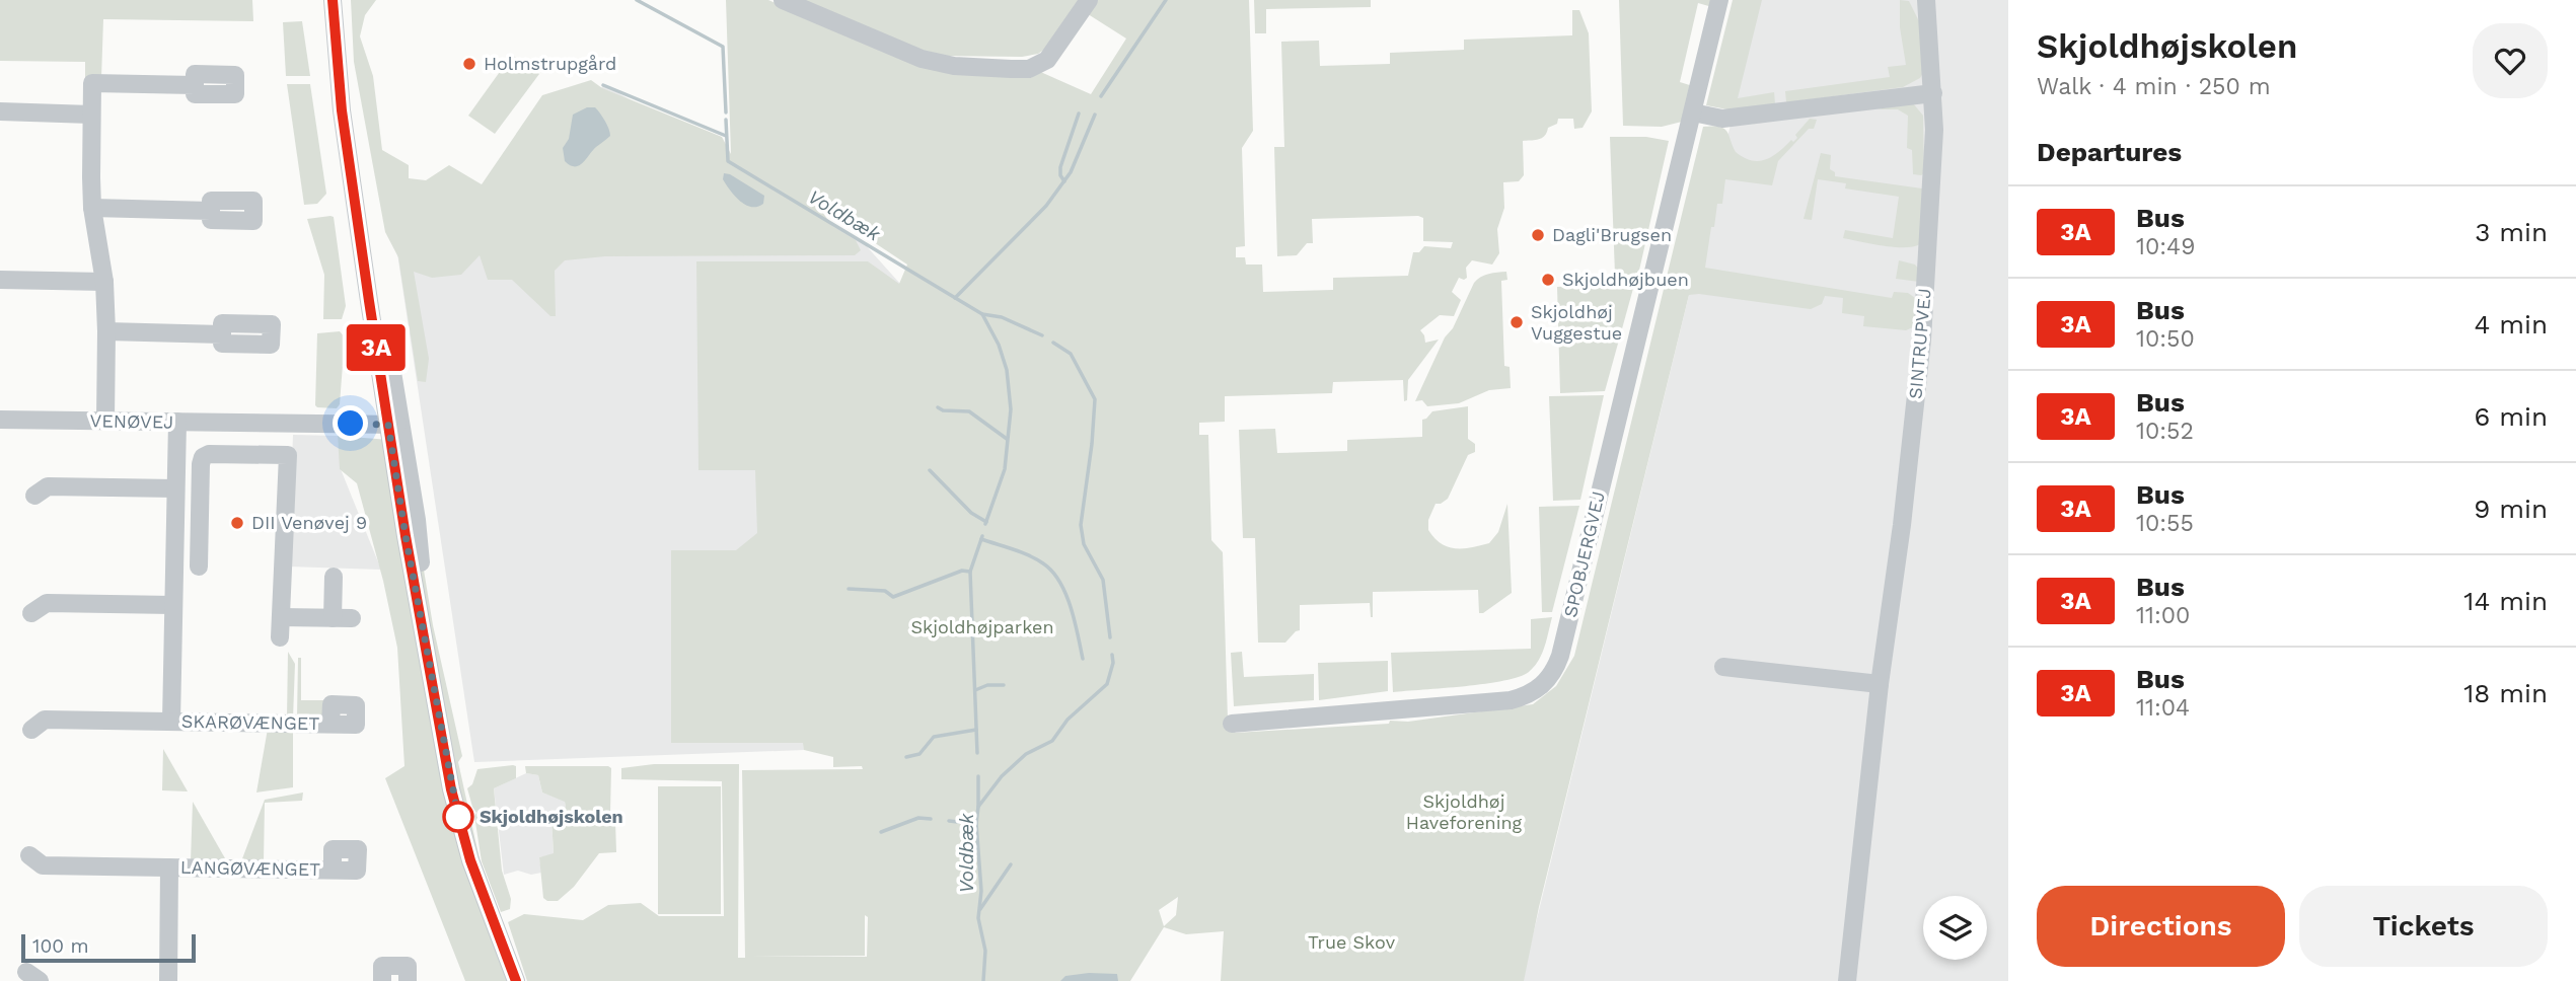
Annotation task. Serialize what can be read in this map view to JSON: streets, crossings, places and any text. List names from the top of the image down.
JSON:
{
  "streets": {
    "street": [
      "SINTRUPVEJ",
      "VENØVEJ",
      "SPOBJERGVEJ",
      "SKARØVÆNGET",
      "LANGØVÆNGET"
    ]
  },
  "crossings": [
    ["VENØVEJ", "SKARØVÆNGET"]
  ],
  "water": ["Voldbæk"],
  "parks": ["Skjoldhøjparken", "Skjoldhøj Haveforening", "True Skov"],
  "places": [
    "Holmstrupgård",
    "Dagli'Brugsen",
    "Skjoldhøjbuen",
    "Skjoldhøj Vuggestue",
    "DII Venøvej 9",
    "Skjoldhøjskolen"
  ],
  "lines": ["bus line 3A"],
  "scale_bar": "100 m",
  "page": {
    "on_map": "3A",
    "heading": [
      ["Skjoldhøjskolen", "Walk · 4 min · 250 m"],
      "Departures"
    ],
    "list": [
      {
        "mark": "3A",
        "name": "Bus",
        "note": "10:49",
        "value": "3 min"
      },
      {
        "mark": "3A",
        "name": "Bus",
        "note": "10:50",
        "value": "4 min"
      },
      {
        "mark": "3A",
        "name": "Bus",
        "note": "10:52",
        "value": "6 min"
      },
      {
        "mark": "3A",
        "name": "Bus",
        "note": "10:55",
        "value": "9 min"
      },
      {
        "mark": "3A",
        "name": "Bus",
        "note": "11:00",
        "value": "14 min"
      },
      {
        "mark": "3A",
        "name": "Bus",
        "note": "11:04",
        "value": "18 min"
      }
    ],
    "buttons": ["Directions", "Tickets"],
    "scale": "100 m"
  }
}
